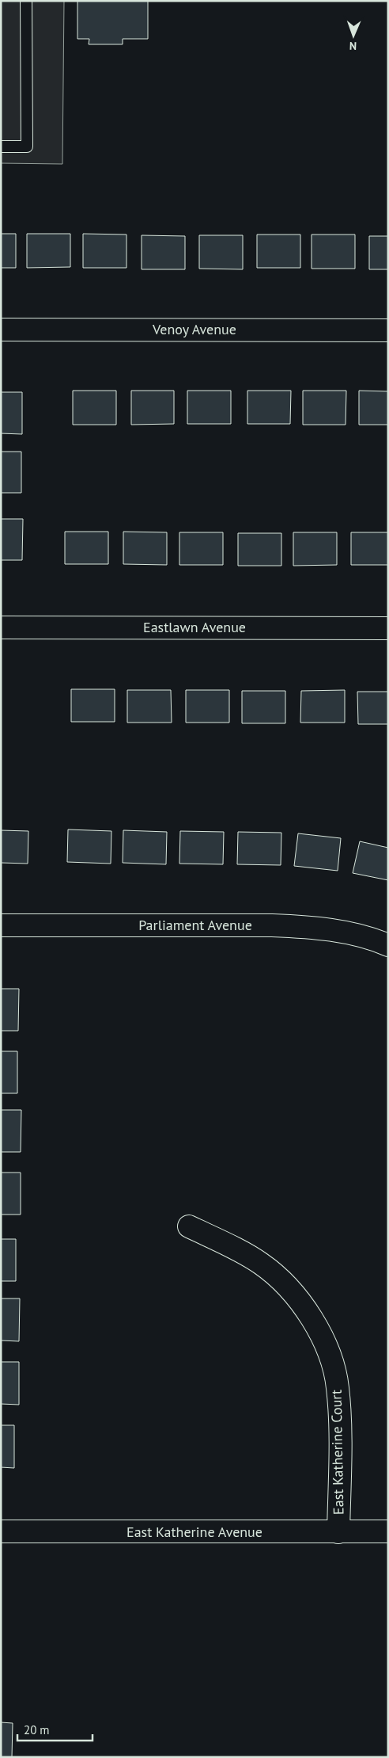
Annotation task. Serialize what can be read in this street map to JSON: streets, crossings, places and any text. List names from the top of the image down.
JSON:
{
  "streets": {
    "street": [
      "Venoy Avenue",
      "Eastlawn Avenue",
      "Parliament Avenue",
      "East Katherine Court",
      "East Katherine Avenue"
    ]
  },
  "crossings": [
    ["East Katherine Court", "East Katherine Avenue"]
  ],
  "scale_bar": "20 m",
  "north": "bottom"
}
